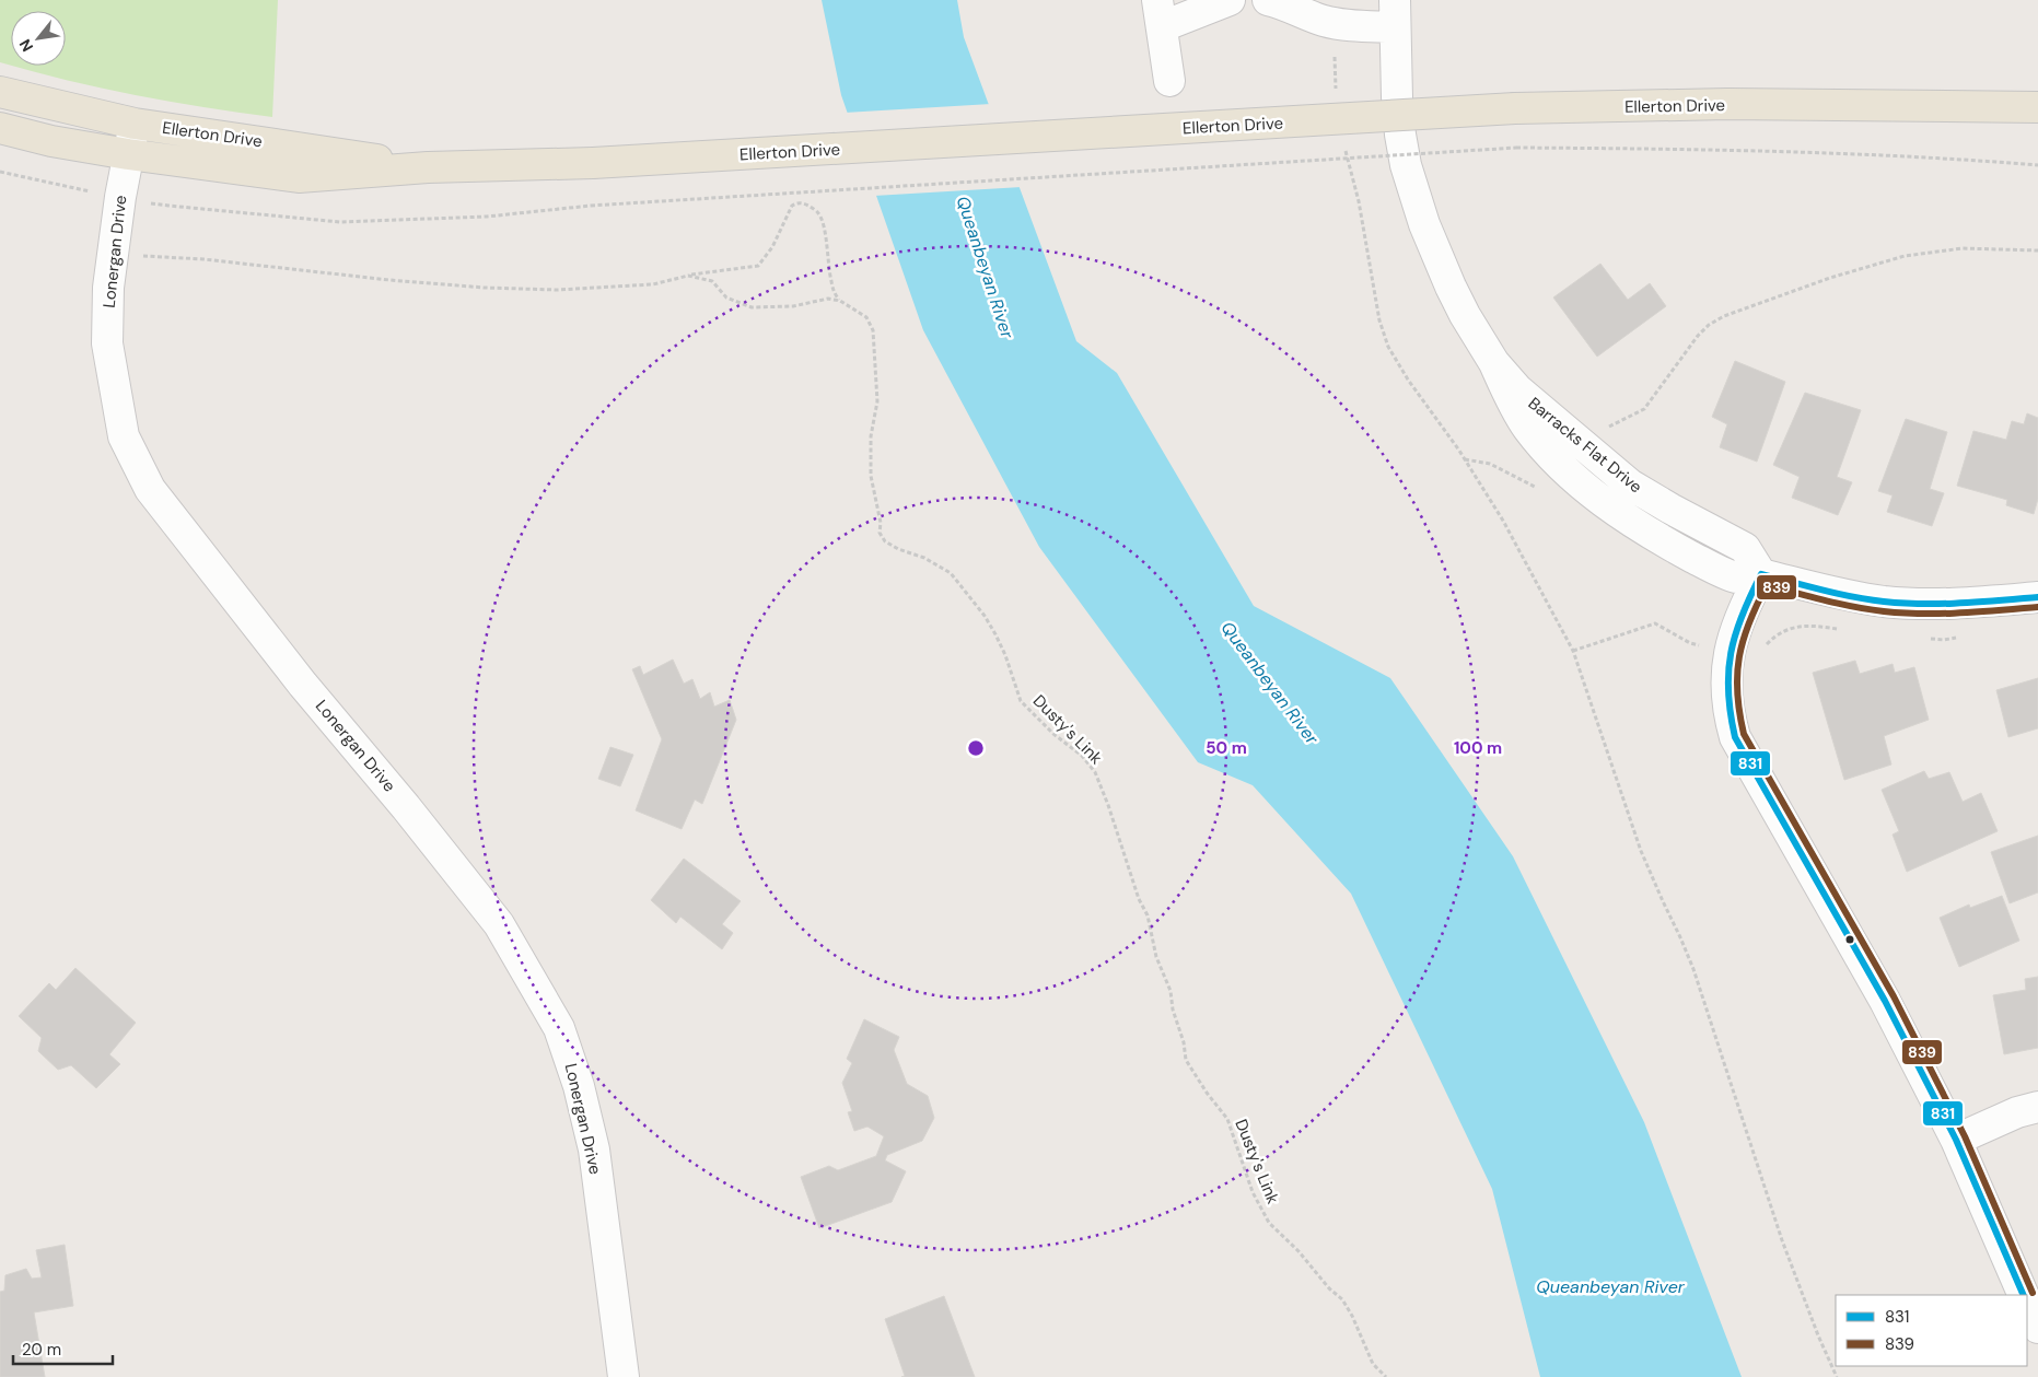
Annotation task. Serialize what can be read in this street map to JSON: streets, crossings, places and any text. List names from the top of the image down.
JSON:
{
  "streets": {
    "main road": ["Ellerton Drive"],
    "street": ["Lonergan Drive", "Barracks Flat Drive"],
    "path": ["Dusty's Link"]
  },
  "crossings": [
    ["Ellerton Drive", "Lonergan Drive"]
  ],
  "water": ["Queanbeyan River"],
  "lines": ["transit line 831", "transit line 839"],
  "legend": ["831", "839"],
  "scale_bar": "20 m",
  "north": "bottom left",
  "rings": ["50 m", "100 m"]
}
